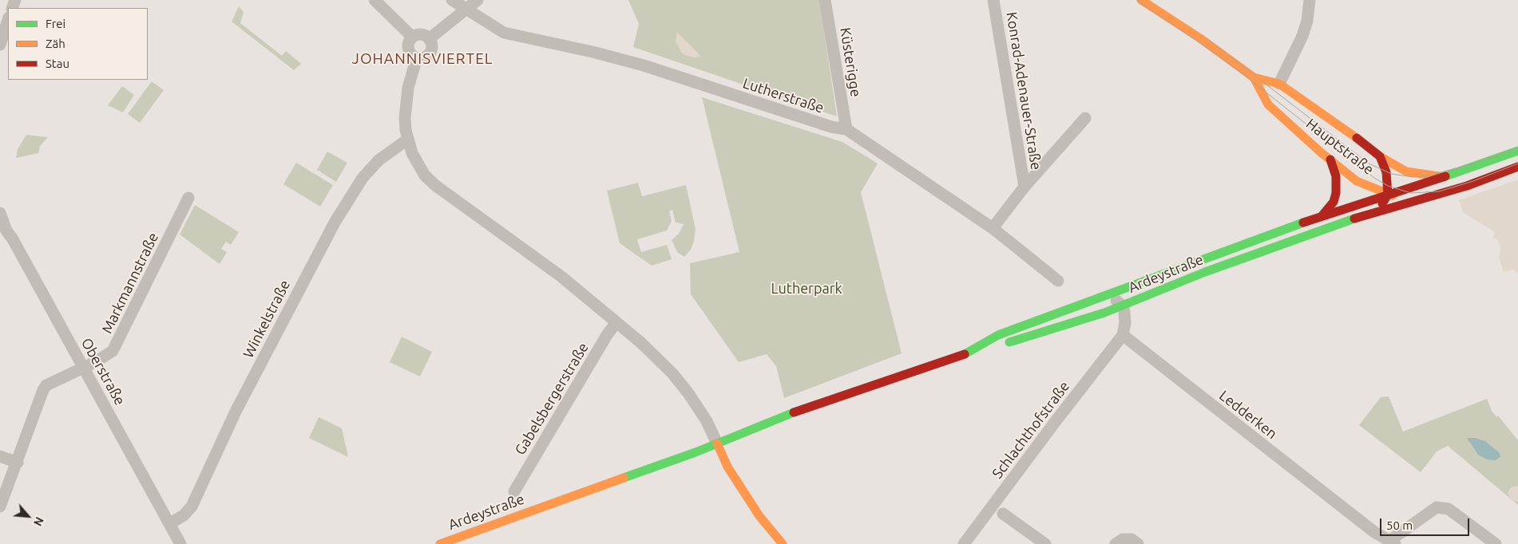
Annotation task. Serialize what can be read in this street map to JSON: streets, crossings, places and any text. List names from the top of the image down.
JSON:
{
  "streets": {
    "main road": ["Hauptstraße", "Ardeystraße"],
    "street": [
      "Küsterigge",
      "Konrad-Adenauer-Straße",
      "Lutherstraße",
      "Markmannstraße",
      "Winkelstraße",
      "Oberstraße",
      "Gabelsbergerstraße",
      "Ledderken",
      "Schlachthofstraße"
    ]
  },
  "crossings": [
    ["Küsterigge", "Lutherstraße"],
    ["Konrad-Adenauer-Straße", "Lutherstraße"],
    ["Hauptstraße", "Ardeystraße"],
    ["Markmannstraße", "Oberstraße"],
    ["Winkelstraße", "Oberstraße"],
    ["Ledderken", "Schlachthofstraße"]
  ],
  "districts": ["JOHANNISVIERTEL"],
  "parks": ["Lutherpark"],
  "legend": ["Frei", "Zäh", "Stau"],
  "scale_bar": "50 m",
  "north": "bottom right"
}
